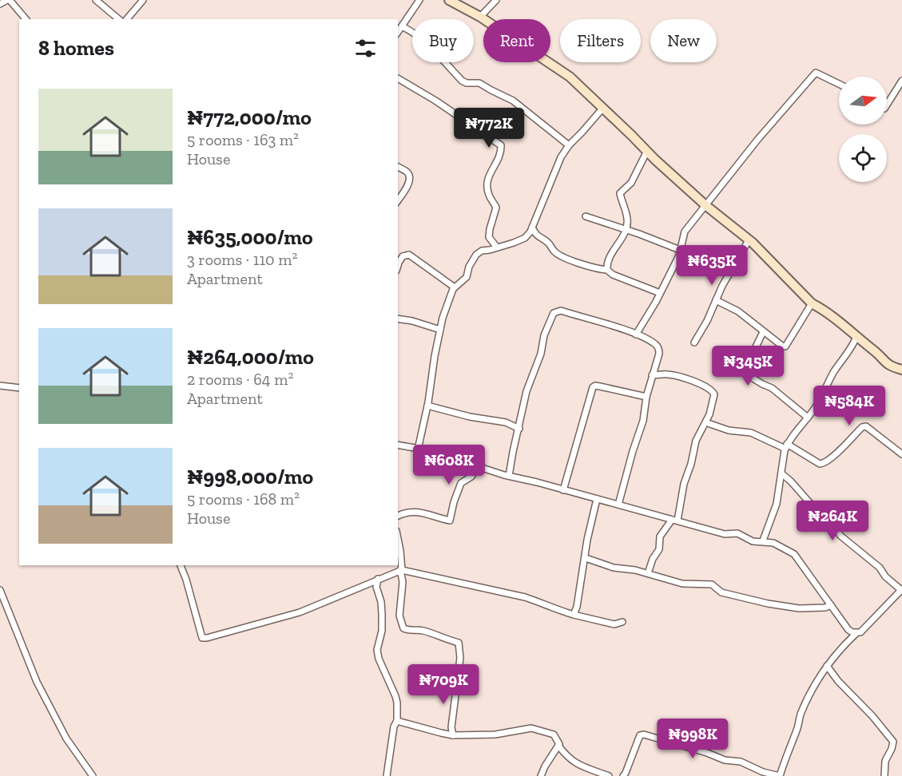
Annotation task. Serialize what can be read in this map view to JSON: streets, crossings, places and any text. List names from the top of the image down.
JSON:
{
  "north": "right",
  "page": {
    "chip": [
      "Buy",
      "Rent",
      "Filters",
      "New"
    ],
    "heading": "8 homes",
    "list": [
      {
        "name": "₦772,000/mo",
        "note": "5 rooms · 163 m² · House"
      },
      {
        "name": "₦635,000/mo",
        "note": "3 rooms · 110 m² · Apartment"
      },
      {
        "name": "₦264,000/mo",
        "note": "2 rooms · 64 m² · Apartment"
      },
      {
        "name": "₦998,000/mo",
        "note": "5 rooms · 168 m² · House"
      }
    ],
    "price": [
      "₦772K",
      "₦635K",
      "₦345K",
      "₦584K",
      "₦608K",
      "₦264K",
      "₦709K",
      "₦998K"
    ]
  }
}
